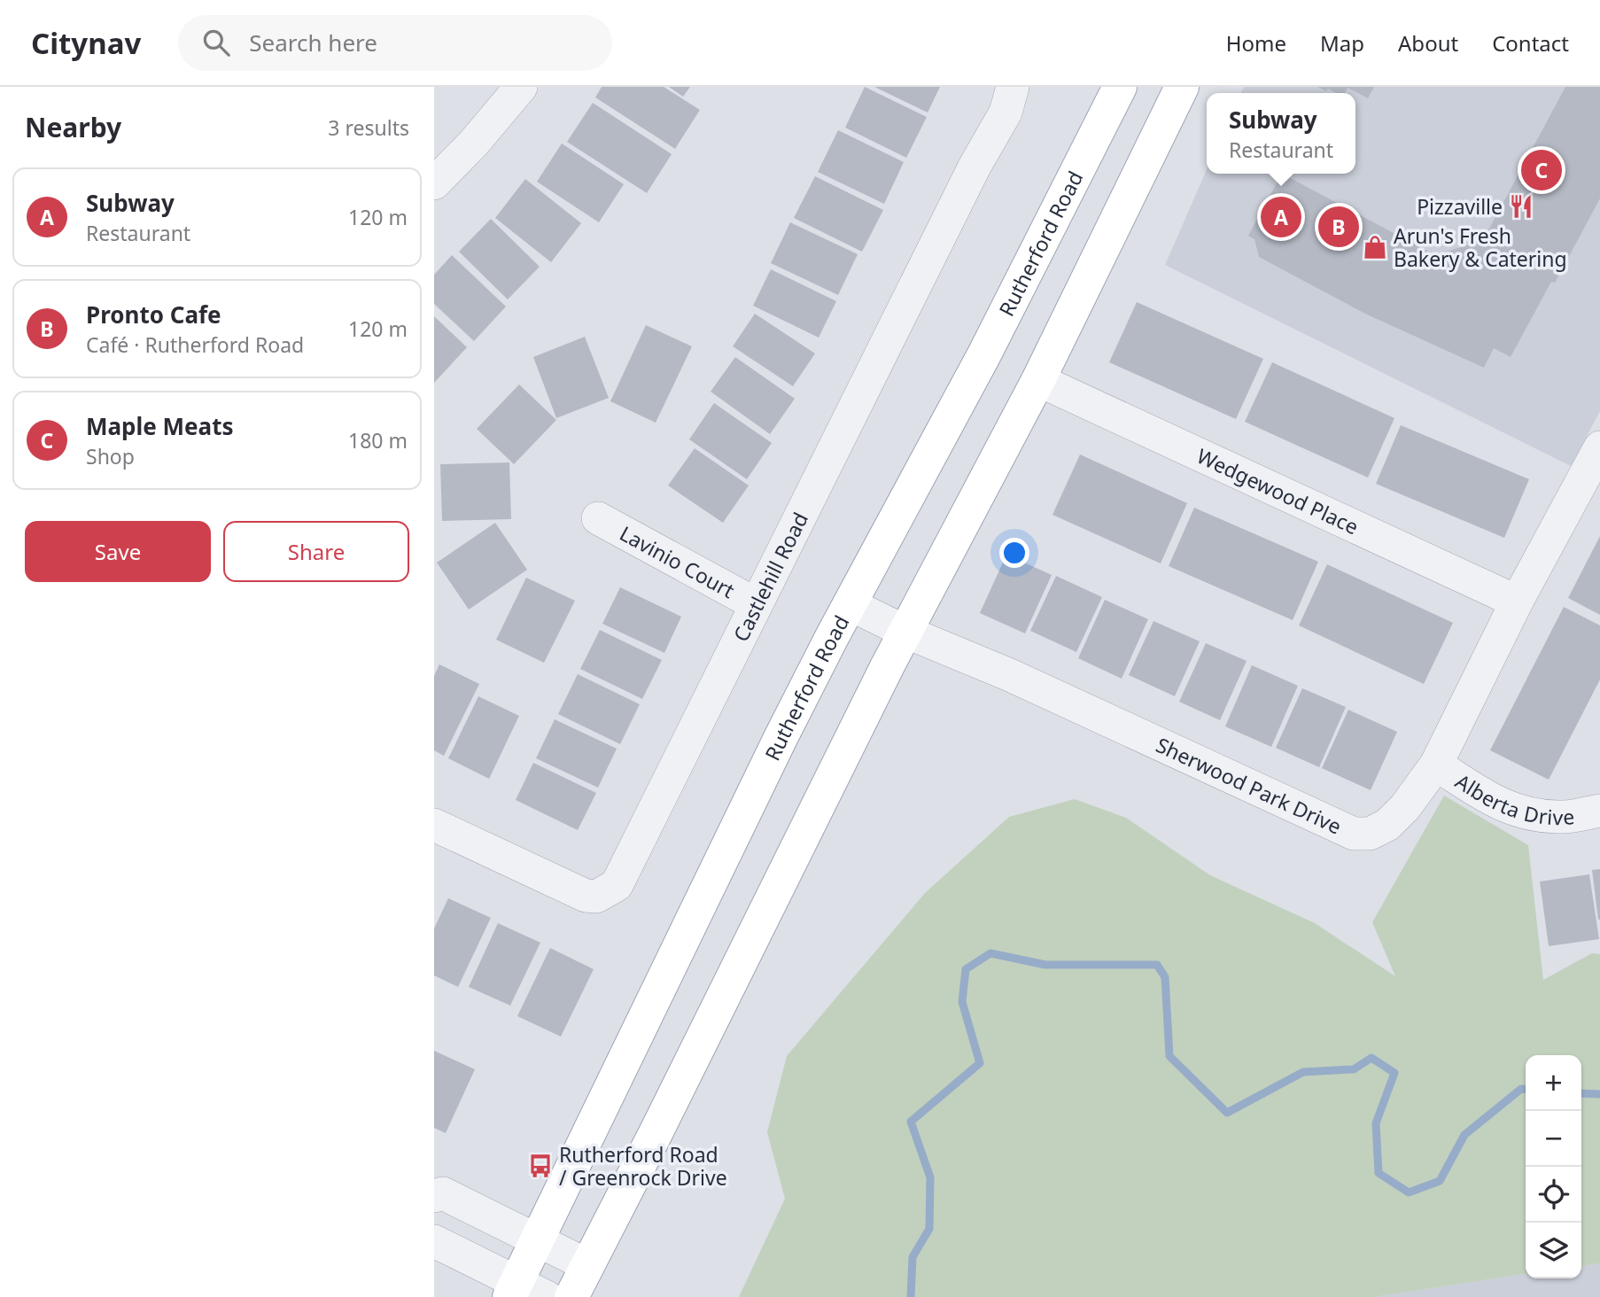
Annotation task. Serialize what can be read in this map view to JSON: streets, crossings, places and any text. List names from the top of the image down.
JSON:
{
  "streets": {
    "main road": ["Rutherford Road"],
    "street": [
      "Wedgewood Place",
      "Lavinio Court",
      "Castlehill Road",
      "Sherwood Park Drive",
      "Alberta Drive"
    ]
  },
  "crossings": [
    ["Rutherford Road", "Sherwood Park Drive"],
    ["Wedgewood Place", "Sherwood Park Drive"],
    ["Lavinio Court", "Castlehill Road"],
    ["Sherwood Park Drive", "Alberta Drive"]
  ],
  "places": {
    "restaurant": ["Pizzaville"],
    "shop": ["Arun's Fresh Bakery & Catering"],
    "bus stop": ["Rutherford Road / Greenrock Drive"]
  },
  "page": {
    "header": "Citynav",
    "search": "Search here",
    "nav": [
      "Home",
      "Map",
      "About",
      "Contact"
    ],
    "heading": ["Nearby", "3 results"],
    "popup": ["Subway", "Restaurant"],
    "pins": ["C", "A", "B"],
    "list": [
      {
        "mark": "A",
        "name": "Subway",
        "note": "Restaurant",
        "value": "120 m"
      },
      {
        "mark": "B",
        "name": "Pronto Cafe",
        "note": "Café · Rutherford Road",
        "value": "120 m"
      },
      {
        "mark": "C",
        "name": "Maple Meats",
        "note": "Shop",
        "value": "180 m"
      }
    ],
    "buttons": ["Save", "Share"],
    "map_buttons": ["+", "−"]
  }
}
